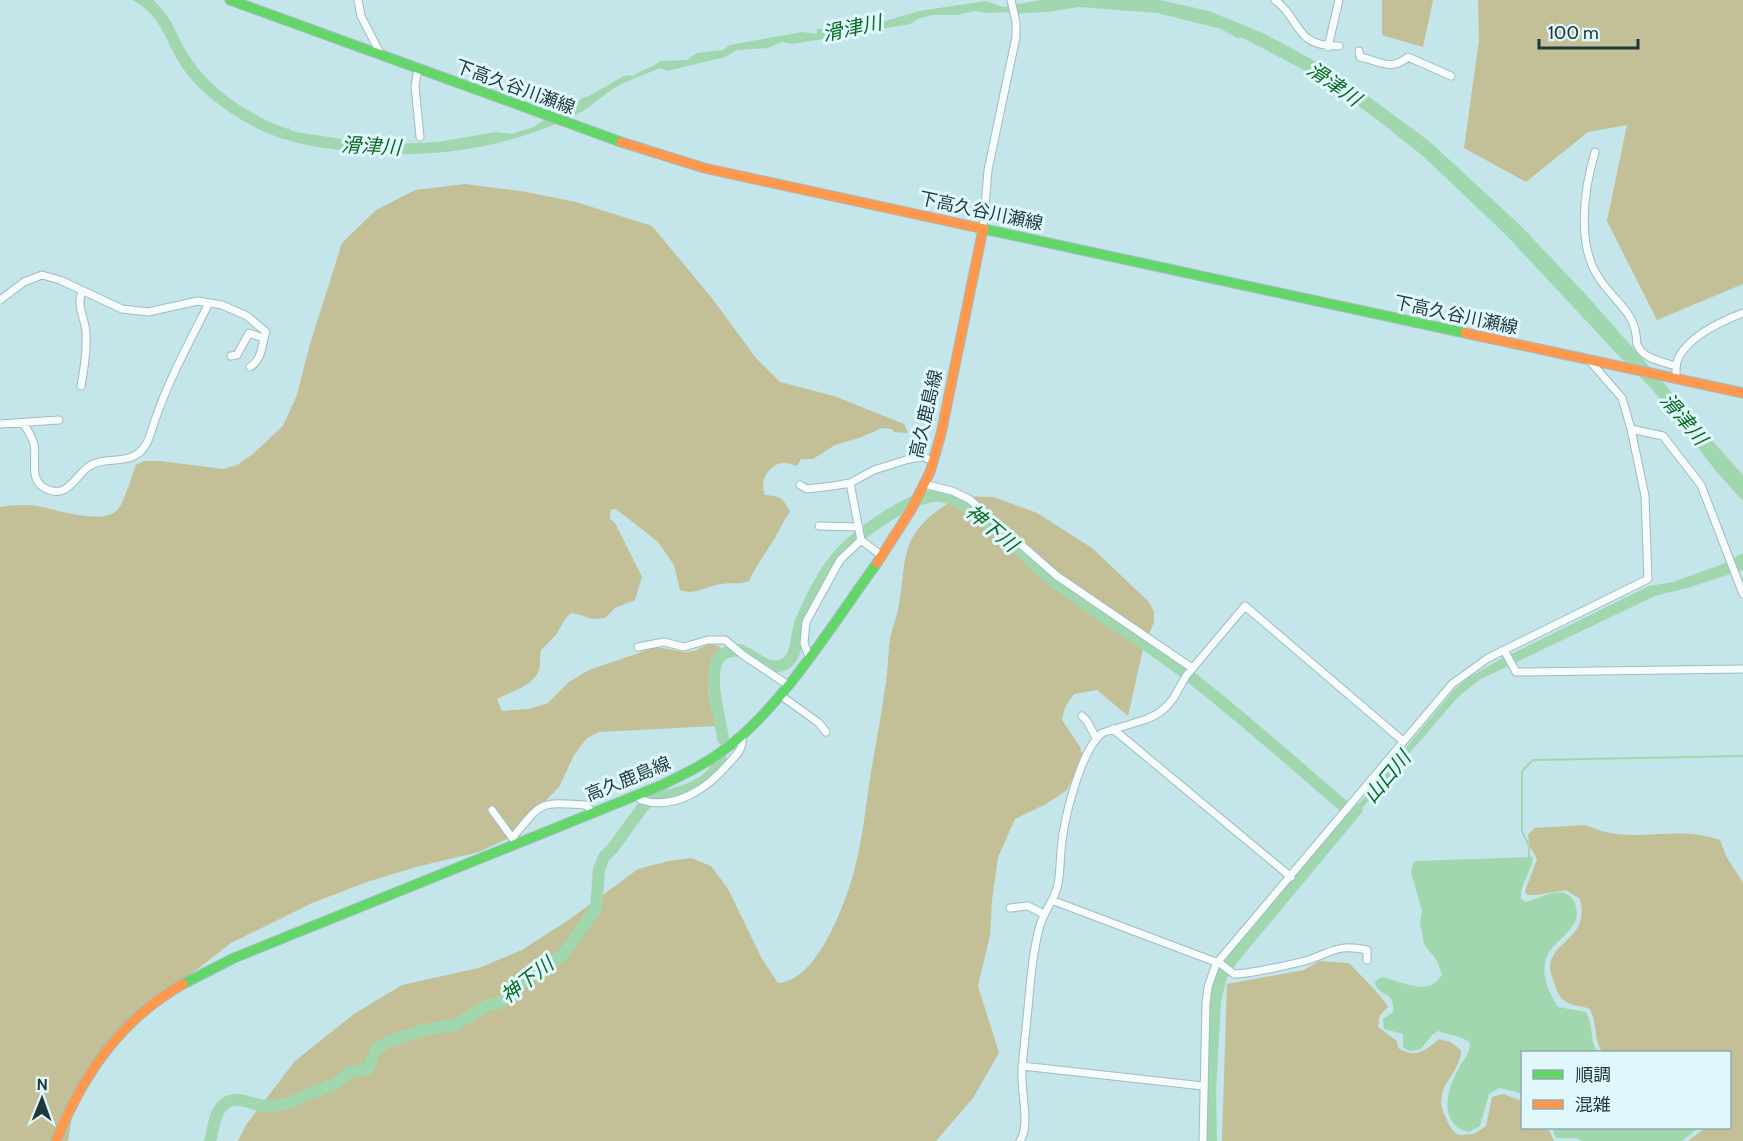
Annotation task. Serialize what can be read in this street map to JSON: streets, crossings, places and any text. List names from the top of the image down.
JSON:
{
  "streets": {
    "main road": ["下高久谷川瀬線", "高久鹿島線"]
  },
  "crossings": [
    ["下高久谷川瀬線", "高久鹿島線"]
  ],
  "water": ["滑津川", "神下川", "山口川"],
  "legend": ["順調", "混雑"],
  "scale_bar": "100 m",
  "north": "top"
}
